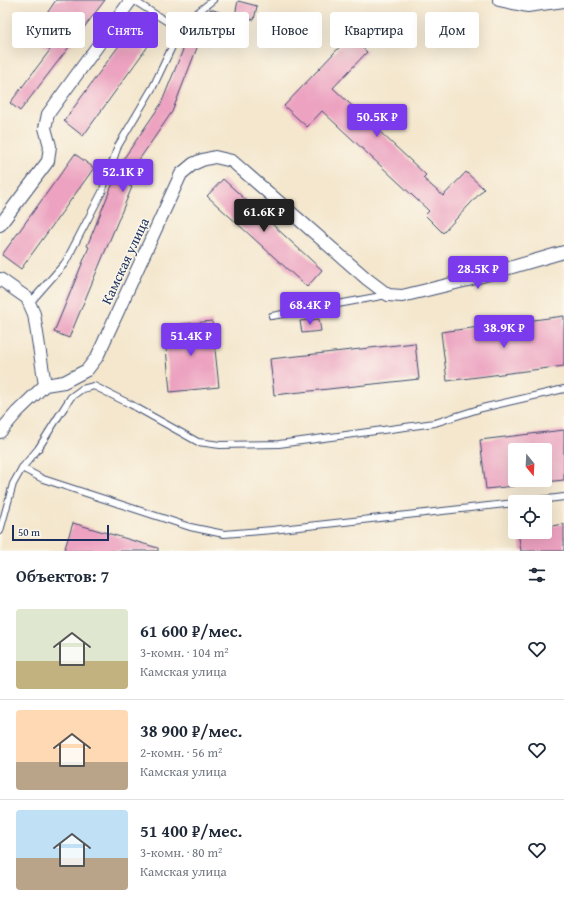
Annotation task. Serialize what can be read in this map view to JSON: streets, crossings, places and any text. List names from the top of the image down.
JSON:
{
  "streets": {
    "street": ["Камская улица"]
  },
  "scale_bar": "50 m",
  "north": "bottom",
  "page": {
    "chip": [
      "Купить",
      "Снять",
      "Фильтры",
      "Новое",
      "Квартира",
      "Дом"
    ],
    "price": [
      "50.5K ₽",
      "52.1K ₽",
      "61.6K ₽",
      "28.5K ₽",
      "68.4K ₽",
      "38.9K ₽",
      "51.4K ₽"
    ],
    "scale": "50 m",
    "heading": "Объектов: 7",
    "list": [
      {
        "name": "61 600 ₽/мес.",
        "note": "3-комн. · 104 m² · Камская улица"
      },
      {
        "name": "38 900 ₽/мес.",
        "note": "2-комн. · 56 m² · Камская улица"
      },
      {
        "name": "51 400 ₽/мес.",
        "note": "3-комн. · 80 m² · Камская улица"
      }
    ]
  }
}
